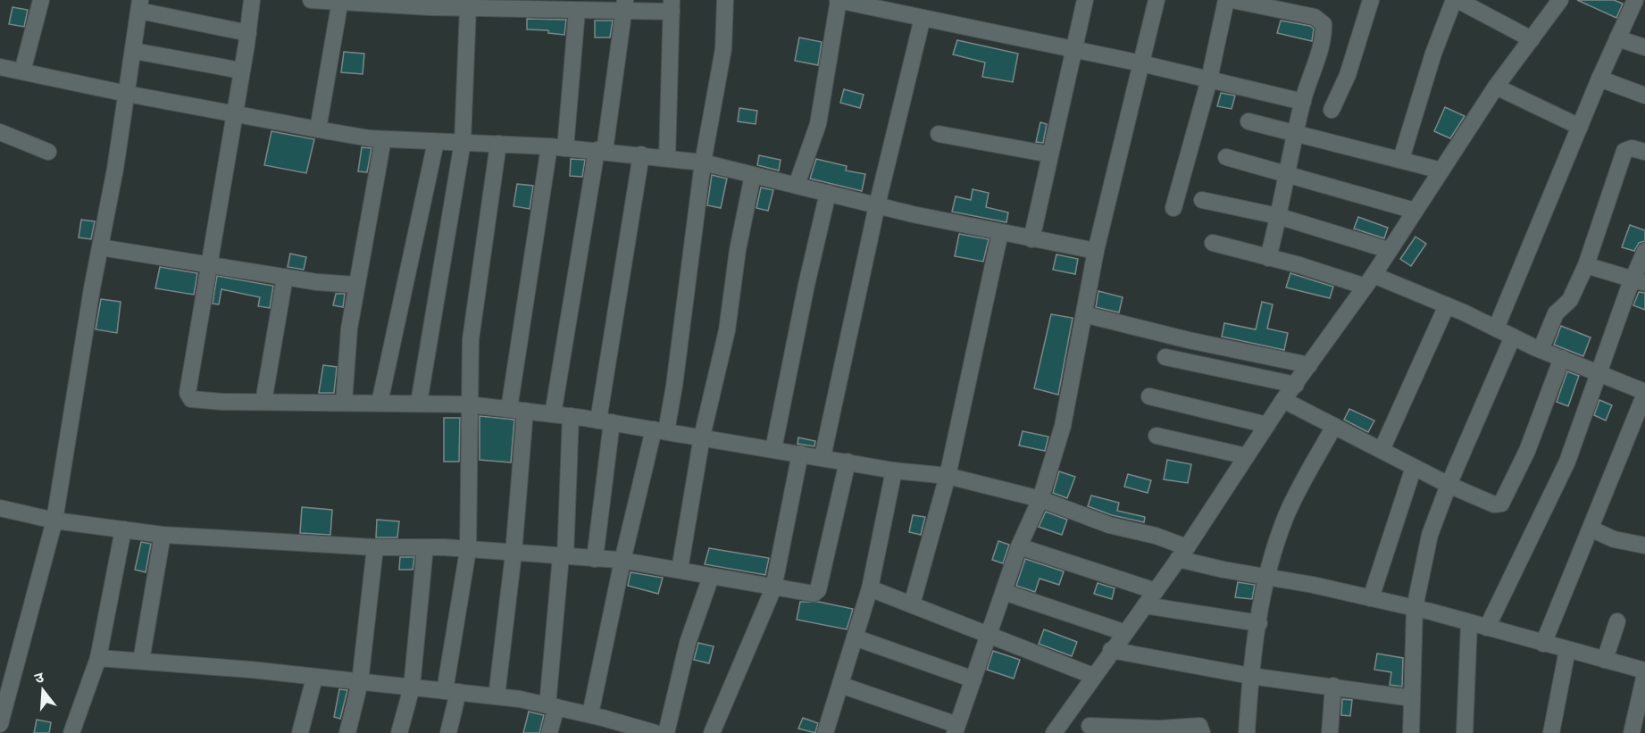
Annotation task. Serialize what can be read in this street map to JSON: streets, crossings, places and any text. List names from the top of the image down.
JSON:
{
  "north": "top"
}
